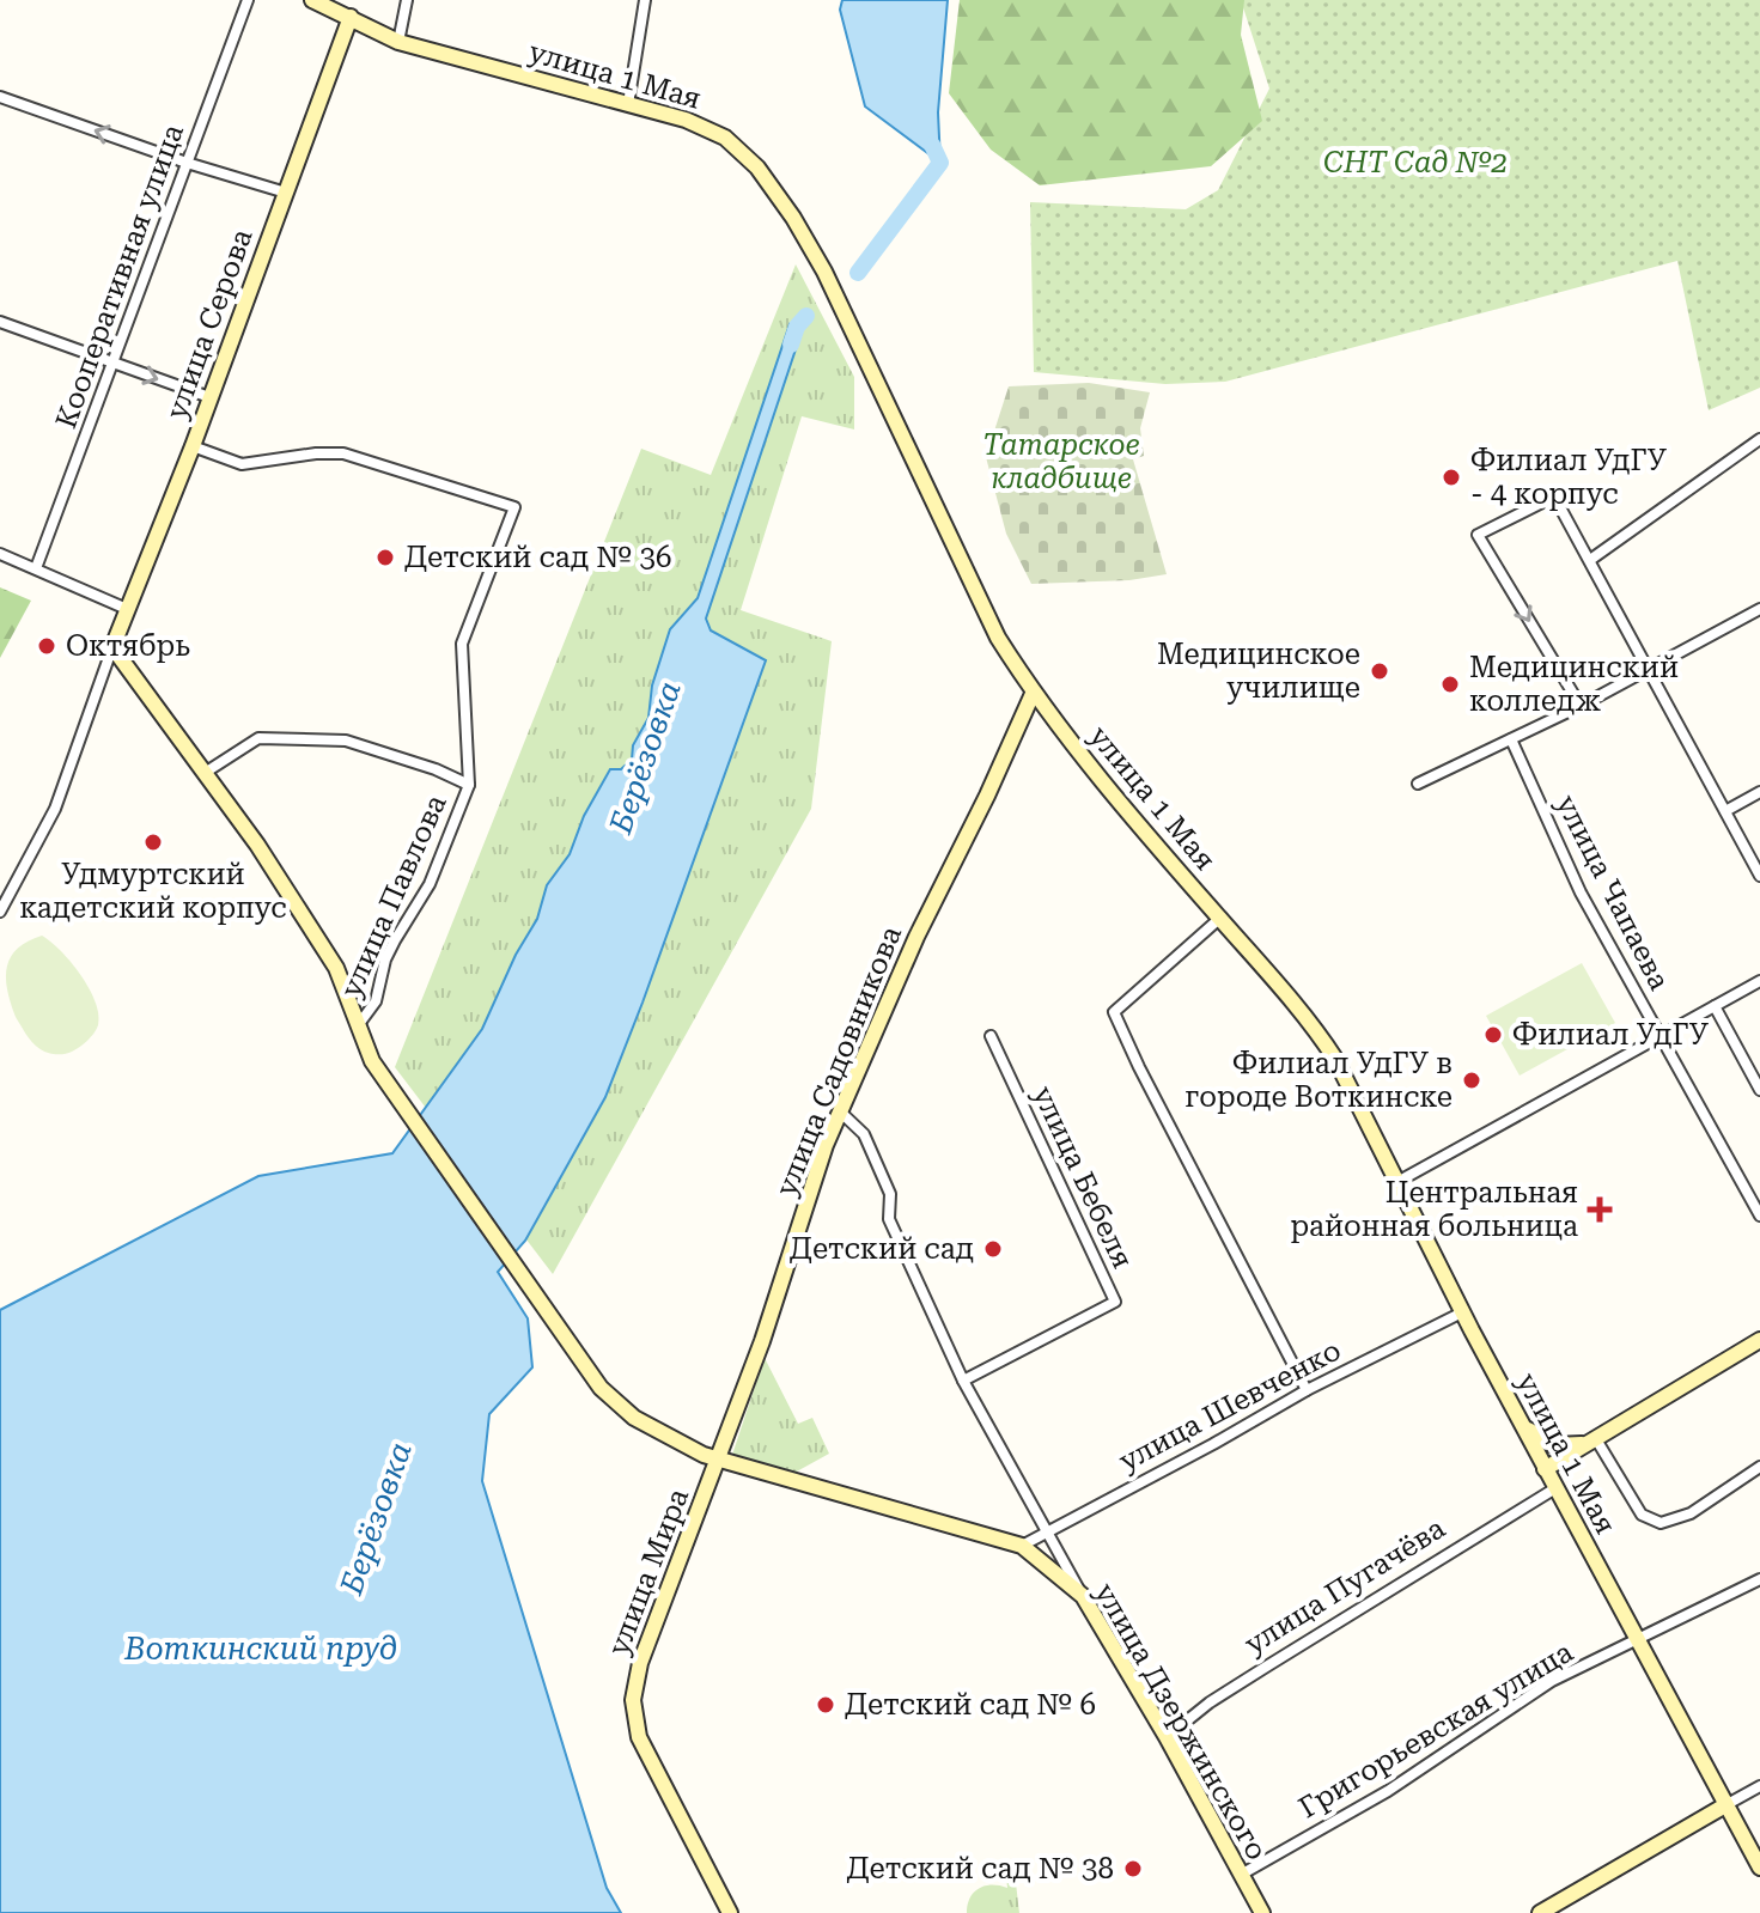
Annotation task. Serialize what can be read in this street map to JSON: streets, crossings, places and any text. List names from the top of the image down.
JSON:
{
  "streets": {
    "main road": [
      "улица 1 Мая",
      "улица Серова",
      "улица Садовникова",
      "улица Мира",
      "улица Дзержинского"
    ],
    "street": [
      "Кооперативная улица",
      "улица Чапаева",
      "улица Павлова",
      "улица Бебеля",
      "улица Шевченко",
      "улица Пугачёва",
      "Григорьевская улица"
    ]
  },
  "crossings": [
    ["улица 1 Мая", "улица Серова"],
    ["улица 1 Мая", "улица Садовникова"],
    ["улица 1 Мая", "улица Шевченко"],
    ["улица 1 Мая", "улица Пугачёва"],
    ["улица 1 Мая", "Григорьевская улица"],
    ["улица Серова", "улица Павлова"],
    ["улица Павлова", "улица Дзержинского"],
    ["улица Садовникова", "улица Мира"],
    ["улица Садовникова", "улица Дзержинского"],
    ["улица Шевченко", "улица Дзержинского"],
    ["улица Мира", "улица Дзержинского"],
    ["улица Пугачёва", "улица Дзержинского"],
    ["улица Дзержинского", "Григорьевская улица"]
  ],
  "water": ["Берёзовка", "Воткинский пруд"],
  "parks": ["СНТ Сад №2", "Татарское кладбище"],
  "places": {
    "other": [
      "Филиал УдГУ - 4 корпус",
      "Детский сад № 36",
      "Октябрь",
      "Медицинское училище",
      "Медицинский колледж",
      "Удмуртский кадетский корпус",
      "Филиал УдГУ",
      "Филиал УдГУ в городе Воткинске",
      "Детский сад",
      "Детский сад № 6",
      "Детский сад № 38"
    ],
    "health": ["Центральная районная больница"]
  }
}
